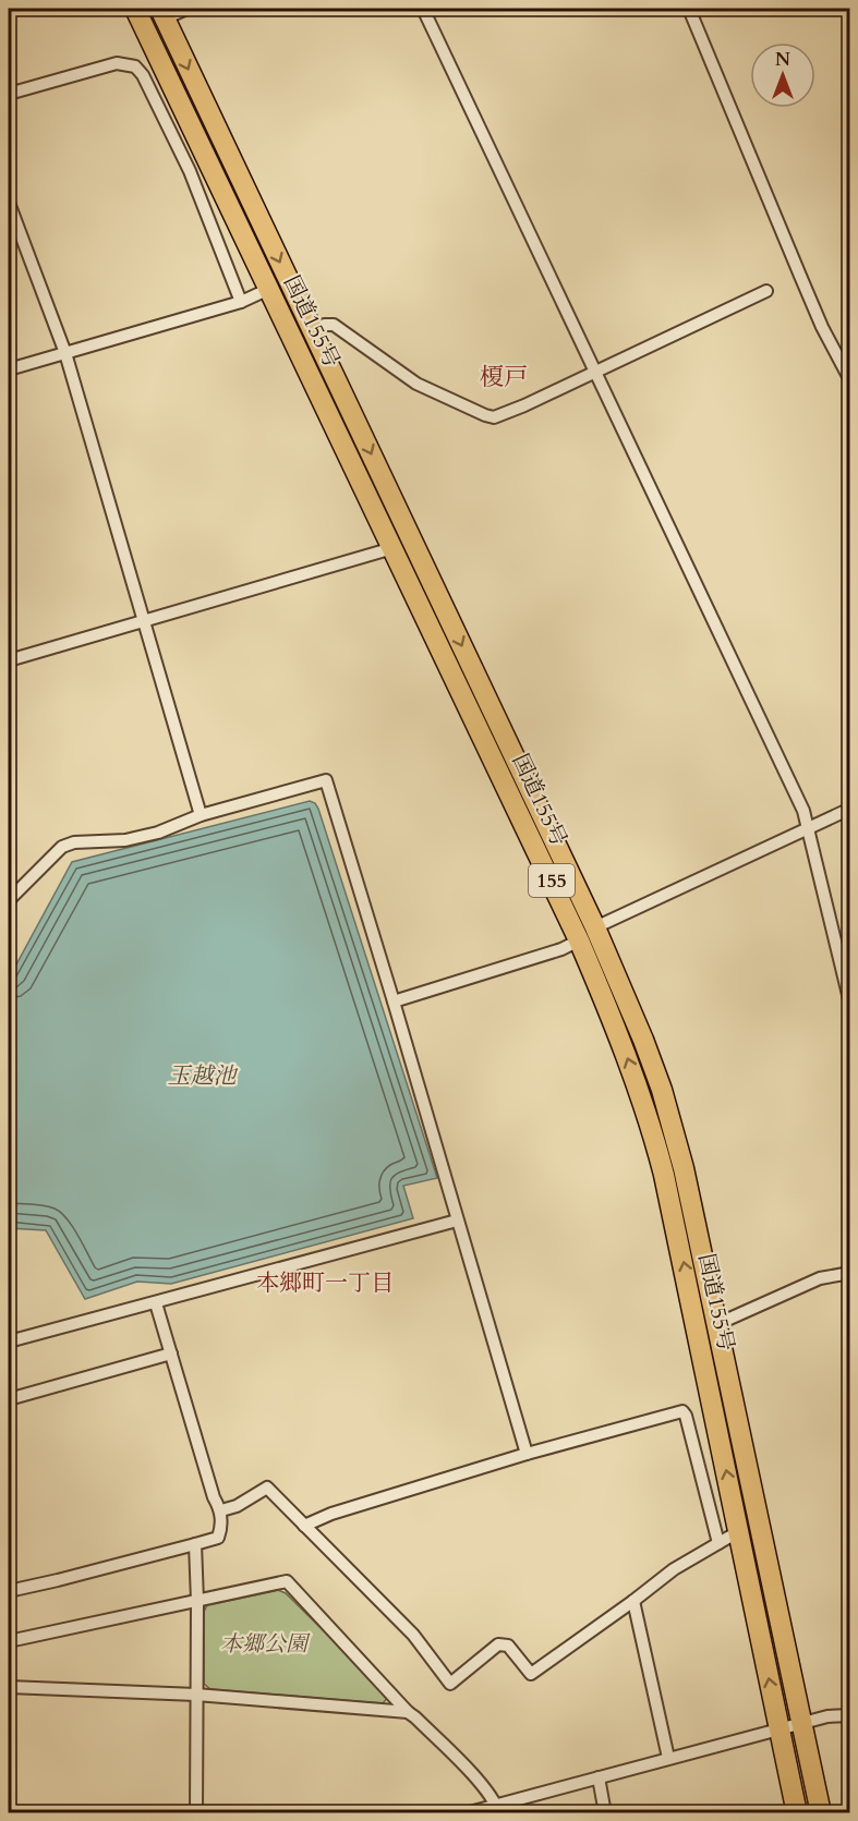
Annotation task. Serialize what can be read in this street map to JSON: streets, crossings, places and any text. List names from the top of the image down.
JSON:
{
  "streets": {
    "highway": ["国道155号", "155"]
  },
  "districts": ["榎戸", "本郷町一丁目"],
  "water": ["玉越池"],
  "parks": ["本郷公園"],
  "north": "top"
}
